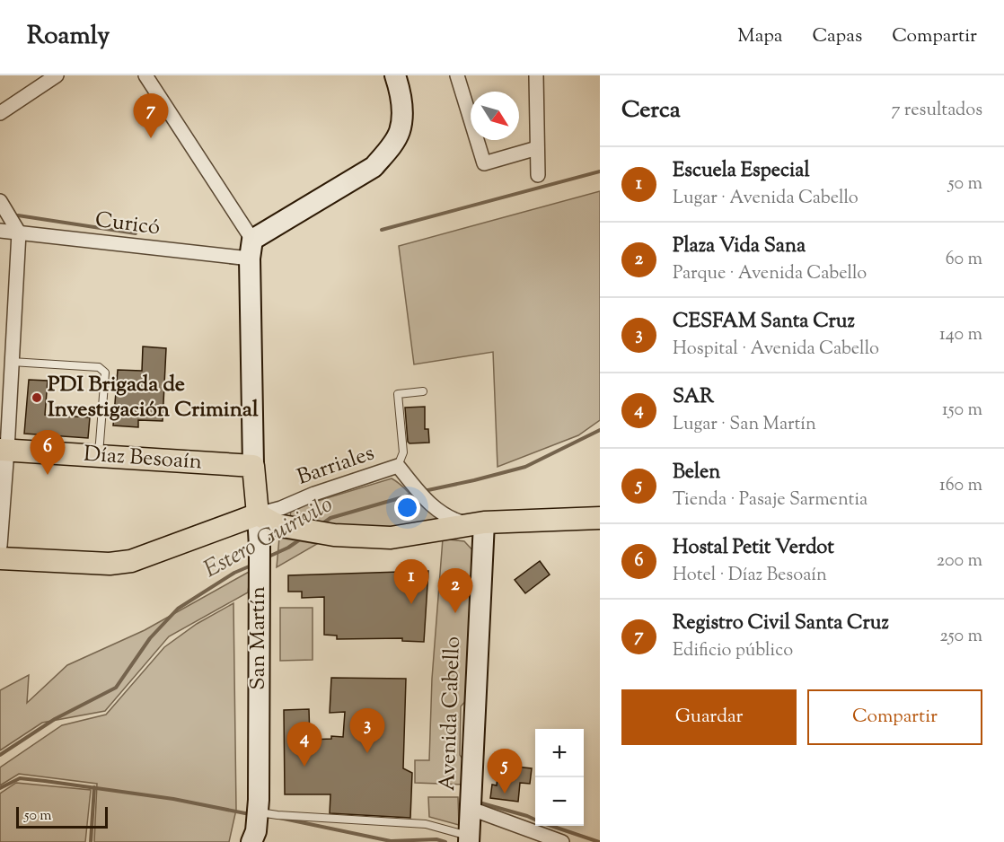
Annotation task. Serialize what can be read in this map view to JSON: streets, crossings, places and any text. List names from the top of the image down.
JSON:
{
  "streets": {
    "main road": ["Díaz Besoaín", "San Martín"],
    "street": ["Curicó", "Barriales", "Avenida Cabello"]
  },
  "crossings": [
    ["Curicó", "San Martín"],
    ["Díaz Besoaín", "San Martín"],
    ["Barriales", "San Martín"],
    ["Barriales", "Avenida Cabello"]
  ],
  "water": ["Estero Guirivilo"],
  "places": ["PDI Brigada de Investigación Criminal"],
  "scale_bar": "50 m",
  "north": "bottom right",
  "page": {
    "header": "Roamly",
    "nav": ["Mapa", "Capas", "Compartir"],
    "heading": ["Cerca", "7 resultados"],
    "pins": [
      "7",
      "6",
      "1",
      "2",
      "3",
      "4",
      "5"
    ],
    "list": [
      {
        "mark": "1",
        "name": "Escuela Especial",
        "note": "Lugar · Avenida Cabello",
        "value": "50 m"
      },
      {
        "mark": "2",
        "name": "Plaza Vida Sana",
        "note": "Parque · Avenida Cabello",
        "value": "60 m"
      },
      {
        "mark": "3",
        "name": "CESFAM Santa Cruz",
        "note": "Hospital · Avenida Cabello",
        "value": "140 m"
      },
      {
        "mark": "4",
        "name": "SAR",
        "note": "Lugar · San Martín",
        "value": "150 m"
      },
      {
        "mark": "5",
        "name": "Belen",
        "note": "Tienda · Pasaje Sarmentia",
        "value": "160 m"
      },
      {
        "mark": "6",
        "name": "Hostal Petit Verdot",
        "note": "Hotel · Díaz Besoaín",
        "value": "200 m"
      },
      {
        "mark": "7",
        "name": "Registro Civil Santa Cruz",
        "note": "Edificio público",
        "value": "250 m"
      }
    ],
    "buttons": ["Guardar", "Compartir"],
    "map_buttons": ["+", "−"],
    "scale": "50 m"
  }
}
